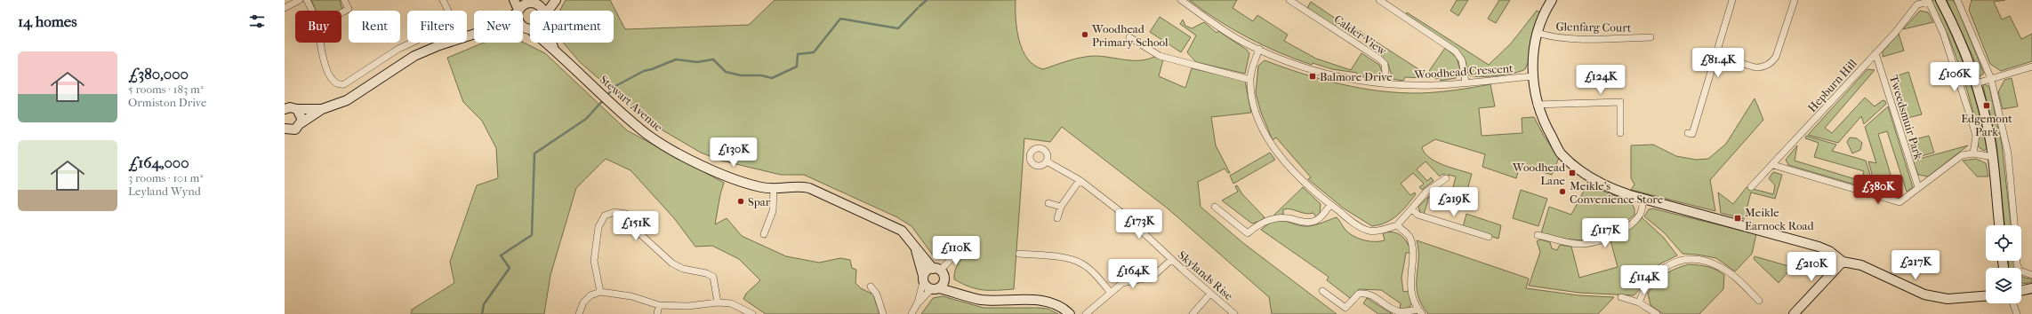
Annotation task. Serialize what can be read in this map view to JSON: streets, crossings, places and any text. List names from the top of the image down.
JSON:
{
  "streets": {
    "street": [
      "Glenfarg Court",
      "Calder View",
      "Woodhead Crescent",
      "Hepburn Hill",
      "Stewart Avenue",
      "Tweedsmuir Park",
      "Skylands Rise"
    ]
  },
  "crossings": [
    ["Calder View", "Woodhead Crescent"],
    ["Hepburn Hill", "Tweedsmuir Park"]
  ],
  "places": {
    "other": ["Woodhead Primary School", "Meikle's Convenience Store", "Spar"],
    "transit": [
      "Balmore Drive",
      "Edgemont Park",
      "Woodhead Lane",
      "Meikle Earnock Road"
    ]
  },
  "page": {
    "heading": "14 homes",
    "chip": [
      "Buy",
      "Rent",
      "Filters",
      "New",
      "Apartment"
    ],
    "list": [
      {
        "name": "£380,000",
        "note": "5 rooms · 183 m² · Ormiston Drive"
      },
      {
        "name": "£164,000",
        "note": "3 rooms · 101 m² · Leyland Wynd"
      }
    ],
    "price": [
      "£81.4K",
      "£106K",
      "£124K",
      "£130K",
      "£380K",
      "£219K",
      "£173K",
      "£151K",
      "£117K",
      "£110K",
      "£217K",
      "£210K",
      "£164K",
      "£114K"
    ]
  }
}
